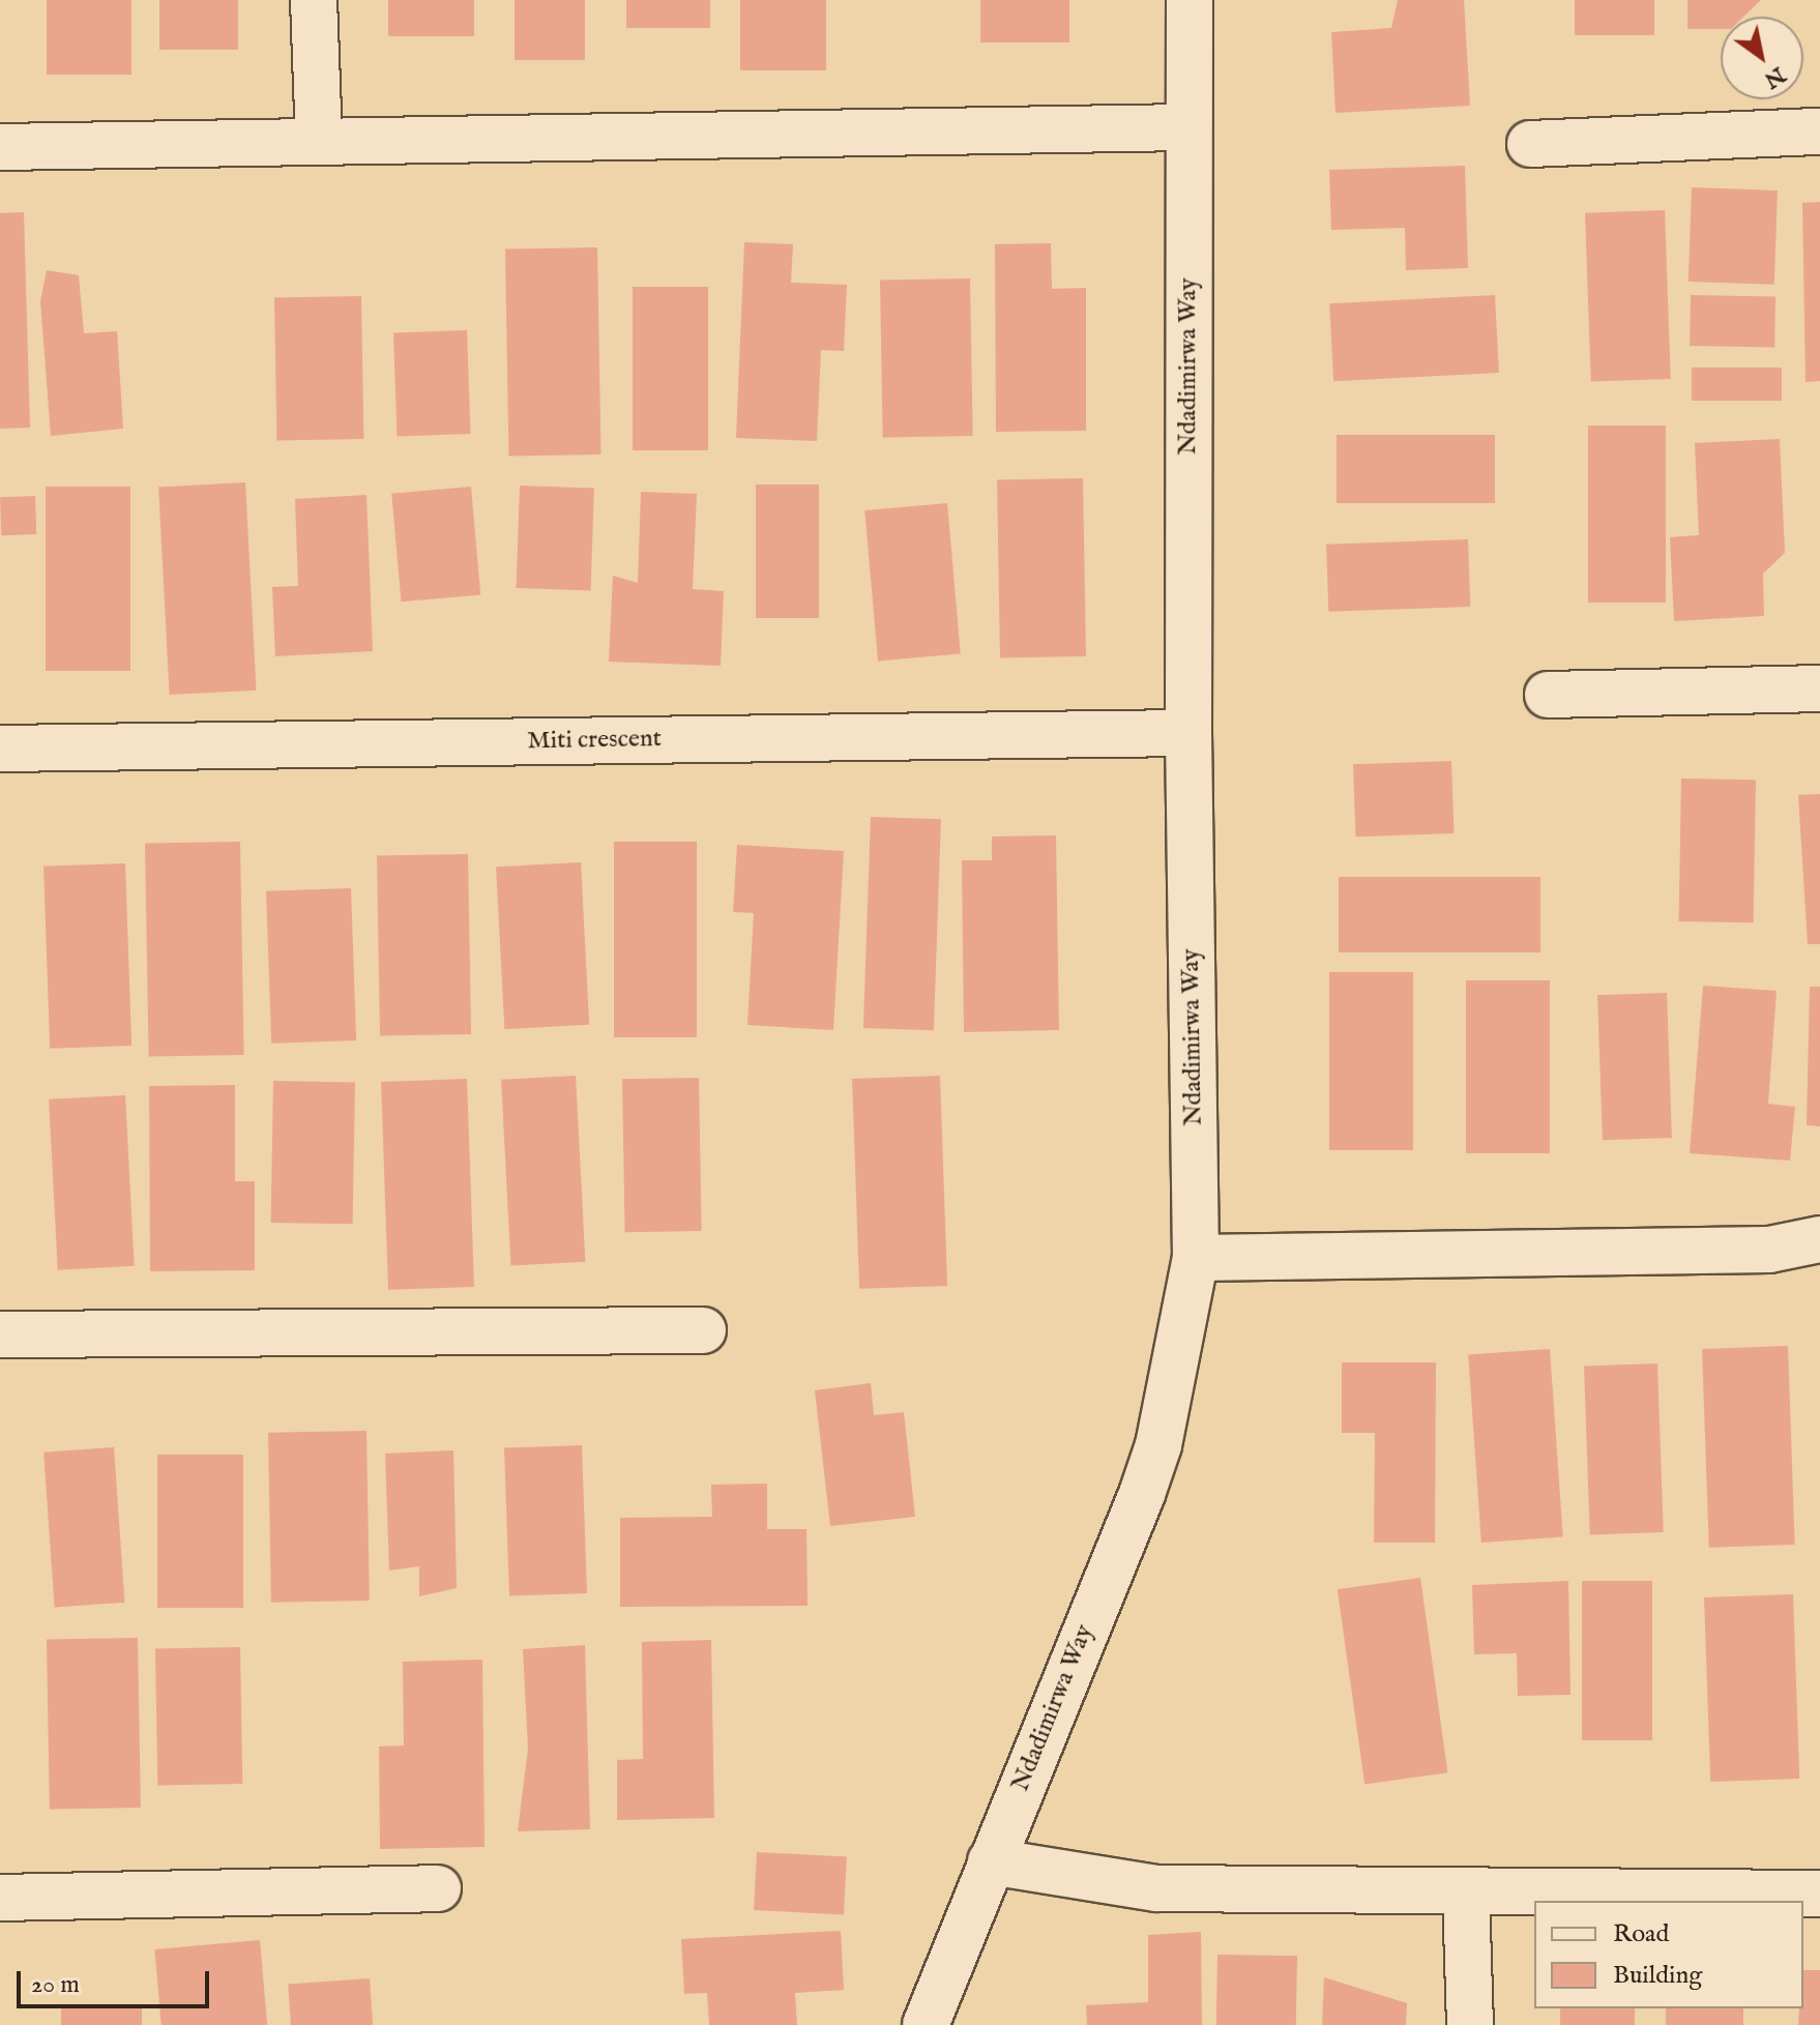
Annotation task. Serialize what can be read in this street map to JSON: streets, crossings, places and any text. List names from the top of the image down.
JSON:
{
  "streets": {
    "street": ["Ndadimirwa Way", "Miti crescent"]
  },
  "crossings": [
    ["Ndadimirwa Way", "Miti crescent"]
  ],
  "legend": ["Road", "Building"],
  "scale_bar": "20 m",
  "north": "bottom right"
}
